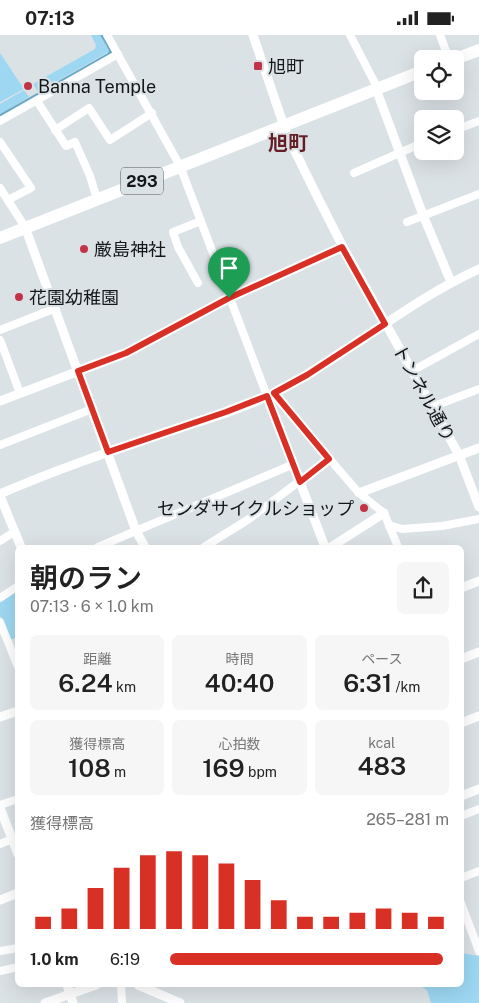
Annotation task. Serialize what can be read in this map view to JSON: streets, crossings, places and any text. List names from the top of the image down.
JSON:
{
  "streets": {
    "highway": ["293"],
    "street": ["トンネル通り"]
  },
  "crossings": [
    ["293", "トンネル通り"]
  ],
  "districts": ["旭町"],
  "places": {
    "transit": ["旭町"],
    "other": [
      "Banna Temple",
      "厳島神社",
      "花園幼稚園",
      "センダサイクルショップ"
    ]
  },
  "page": {
    "status": "07:13",
    "heading": ["朝のラン", "07:13 · 6 × 1.0 km"],
    "stats": [
      ["距離", "6.24 km"],
      ["時間", "40:40"],
      ["ペース", "6:31 /km"],
      ["獲得標高", "108 m"],
      ["心拍数", "169 bpm"],
      ["kcal", "483"]
    ],
    "chart": ["獲得標高", "265–281 m"],
    "list": [
      {
        "name": "1.0 km",
        "note": "6:19"
      }
    ]
  }
}
